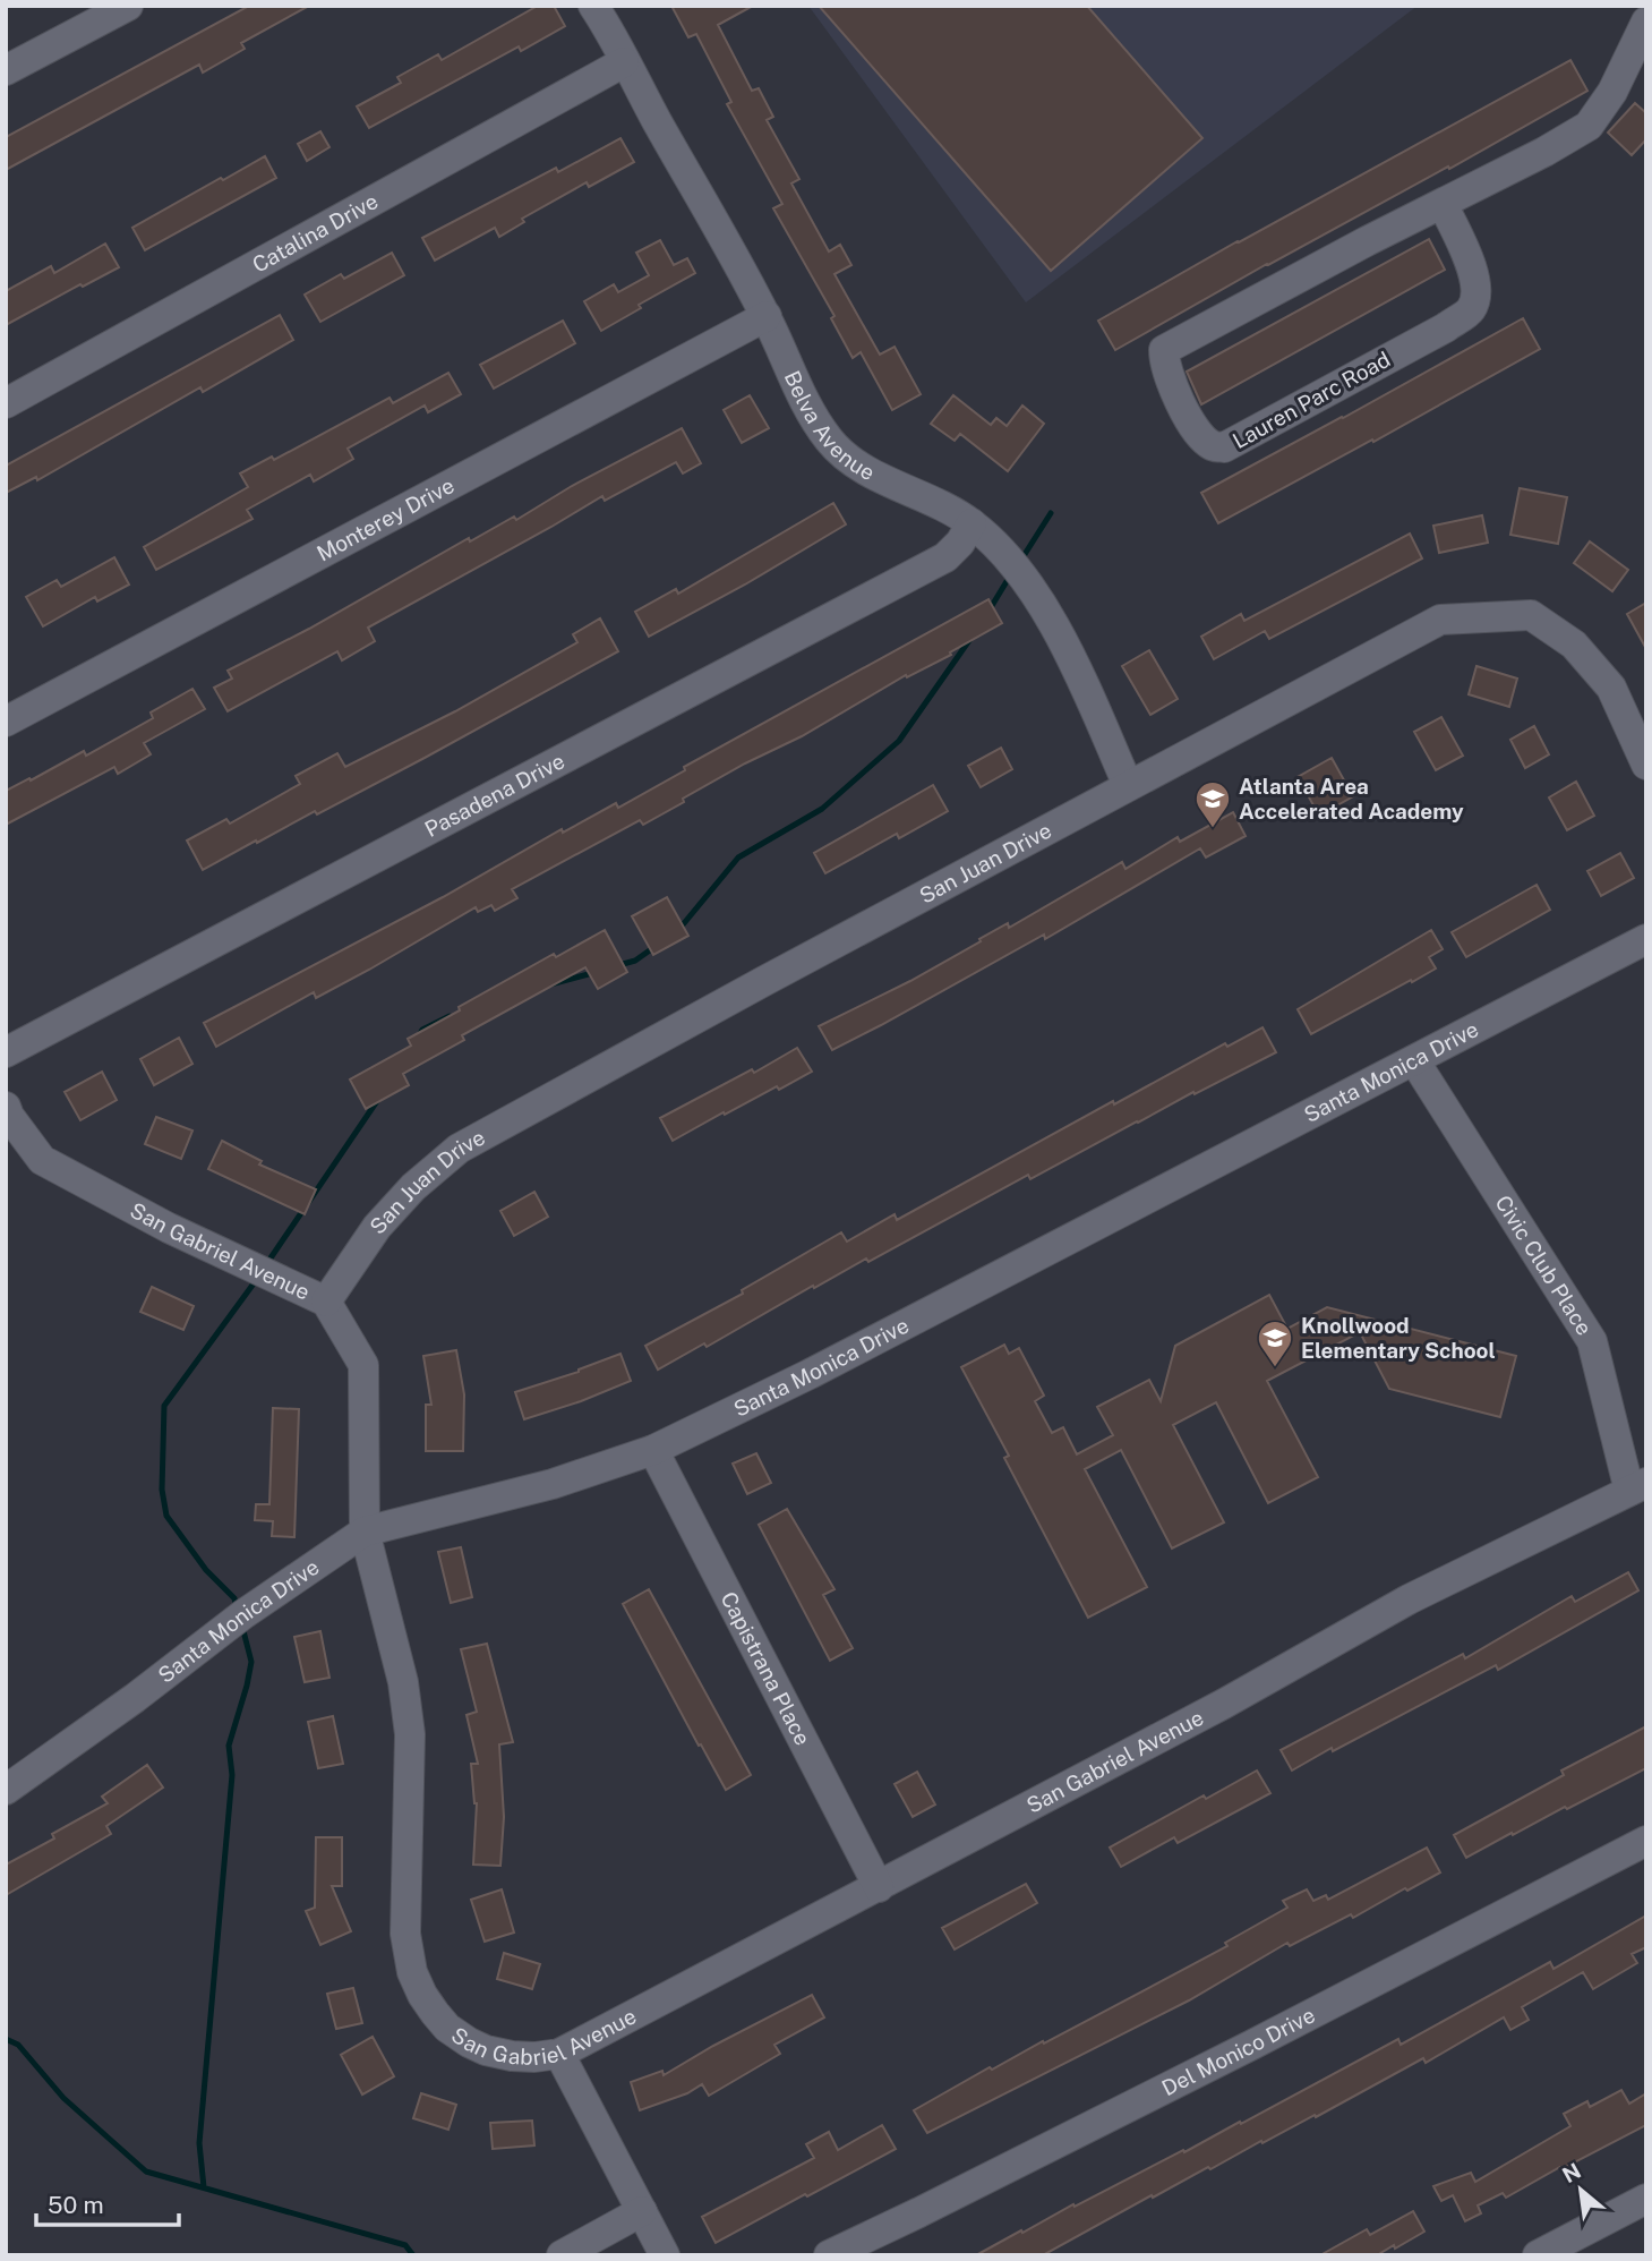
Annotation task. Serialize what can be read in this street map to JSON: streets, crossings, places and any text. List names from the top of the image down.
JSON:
{
  "streets": {
    "street": [
      "Catalina Drive",
      "Lauren Parc Road",
      "Belva Avenue",
      "Monterey Drive",
      "Pasadena Drive",
      "San Juan Drive",
      "Santa Monica Drive",
      "San Gabriel Avenue",
      "Civic Club Place",
      "Capistrana Place",
      "Del Monico Drive"
    ]
  },
  "crossings": [
    ["Catalina Drive", "Belva Avenue"],
    ["Belva Avenue", "Monterey Drive"],
    ["Belva Avenue", "Pasadena Drive"],
    ["Belva Avenue", "San Juan Drive"],
    ["San Juan Drive", "San Gabriel Avenue"],
    ["Santa Monica Drive", "San Gabriel Avenue"],
    ["Santa Monica Drive", "Civic Club Place"],
    ["Santa Monica Drive", "Capistrana Place"],
    ["San Gabriel Avenue", "Civic Club Place"],
    ["San Gabriel Avenue", "Capistrana Place"]
  ],
  "places": {
    "school or university": ["Atlanta Area Accelerated Academy", "Knollwood Elementary School"]
  },
  "scale_bar": "50 m",
  "north": "top left"
}
